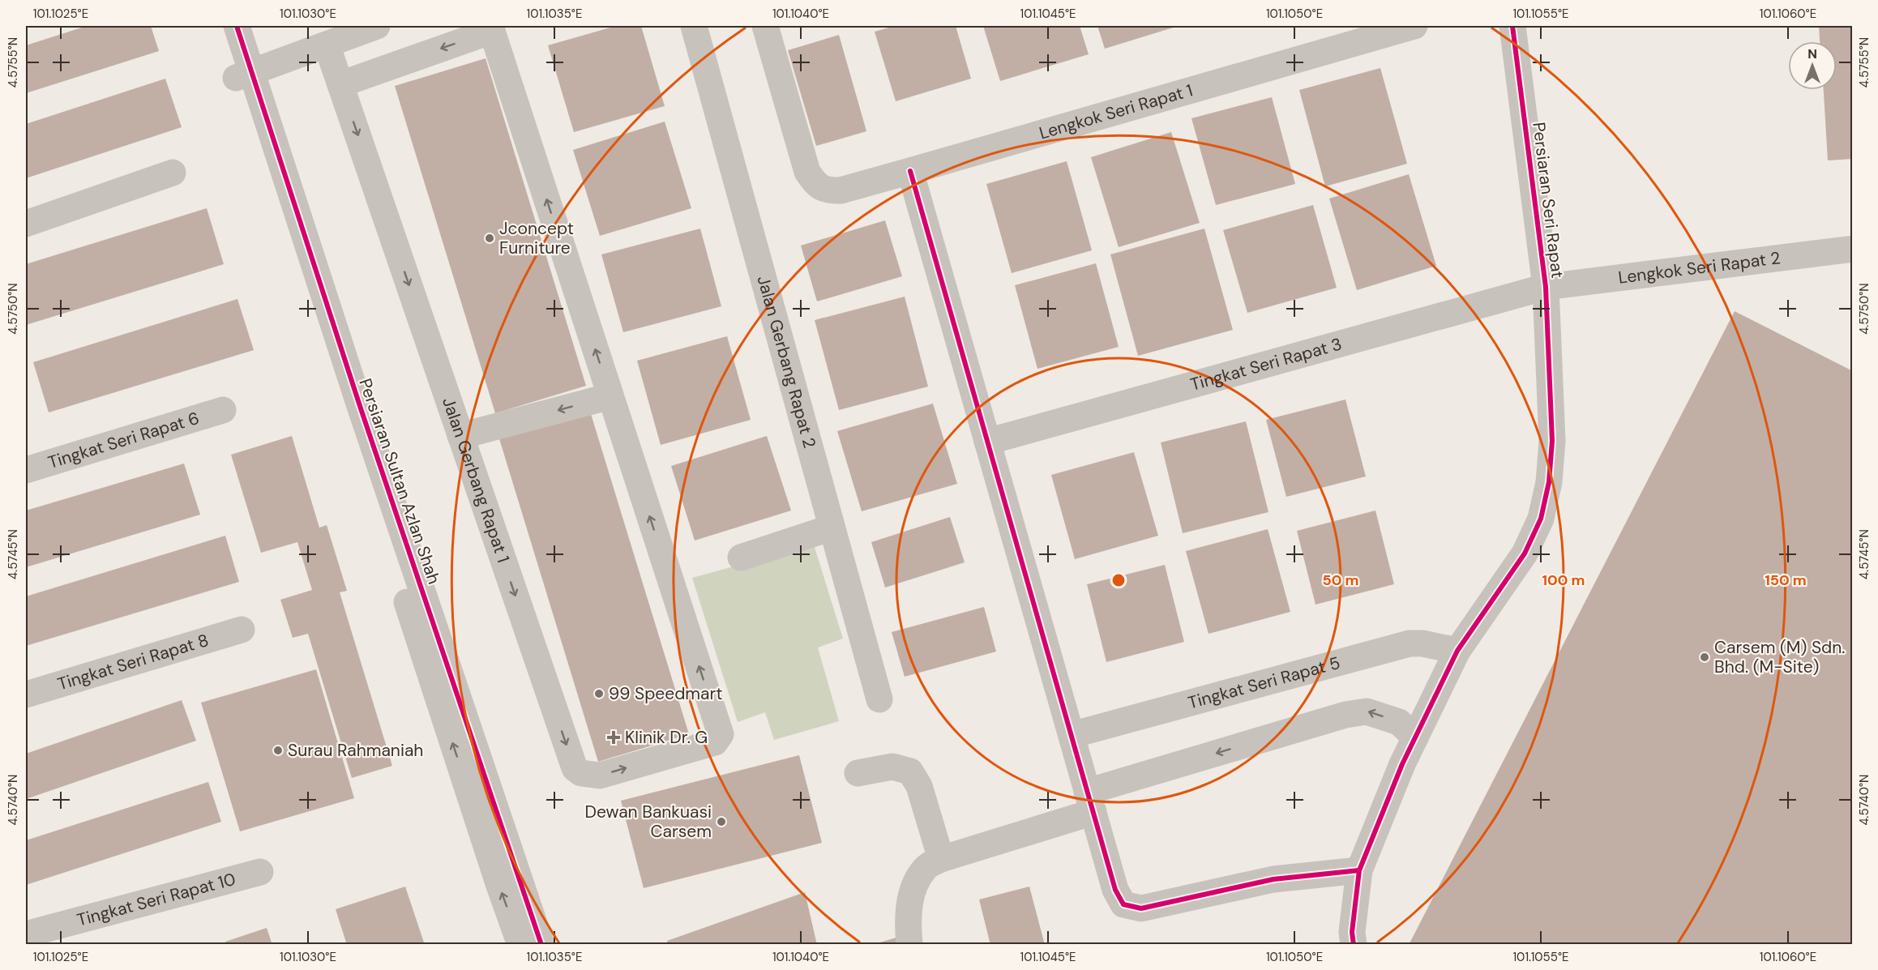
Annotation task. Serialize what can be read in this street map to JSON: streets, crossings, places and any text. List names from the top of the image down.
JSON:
{
  "streets": {
    "street": [
      "Lengkok Seri Rapat 1",
      "Persiaran Seri Rapat",
      "Lengkok Seri Rapat 2",
      "Jalan Gerbang Rapat 2",
      "Tingkat Seri Rapat 3",
      "Tingkat Seri Rapat 6",
      "Jalan Gerbang Rapat 1",
      "Persiaran Sultan Azlan Shah",
      "Tingkat Seri Rapat 8",
      "Tingkat Seri Rapat 5",
      "Tingkat Seri Rapat 10"
    ]
  },
  "crossings": [
    ["Persiaran Seri Rapat", "Lengkok Seri Rapat 2"],
    ["Persiaran Seri Rapat", "Tingkat Seri Rapat 3"],
    ["Persiaran Seri Rapat", "Tingkat Seri Rapat 5"],
    ["Lengkok Seri Rapat 2", "Tingkat Seri Rapat 3"]
  ],
  "places": {
    "other": [
      "Jconcept Furniture",
      "Carsem (M) Sdn. Bhd. (M-Site)",
      "99 Speedmart",
      "Surau Rahmaniah",
      "Dewan Bankuasi Carsem"
    ],
    "health": ["Klinik Dr. G"]
  },
  "north": "top",
  "coordinates": [
    "101.1025°E",
    "101.1030°E",
    "101.1035°E",
    "101.1040°E",
    "101.1045°E",
    "101.1050°E",
    "101.1055°E",
    "101.1060°E",
    "4.5755°N",
    "4.5750°N",
    "4.5745°N",
    "4.5740°N"
  ],
  "rings": ["50 m", "100 m", "150 m"]
}
